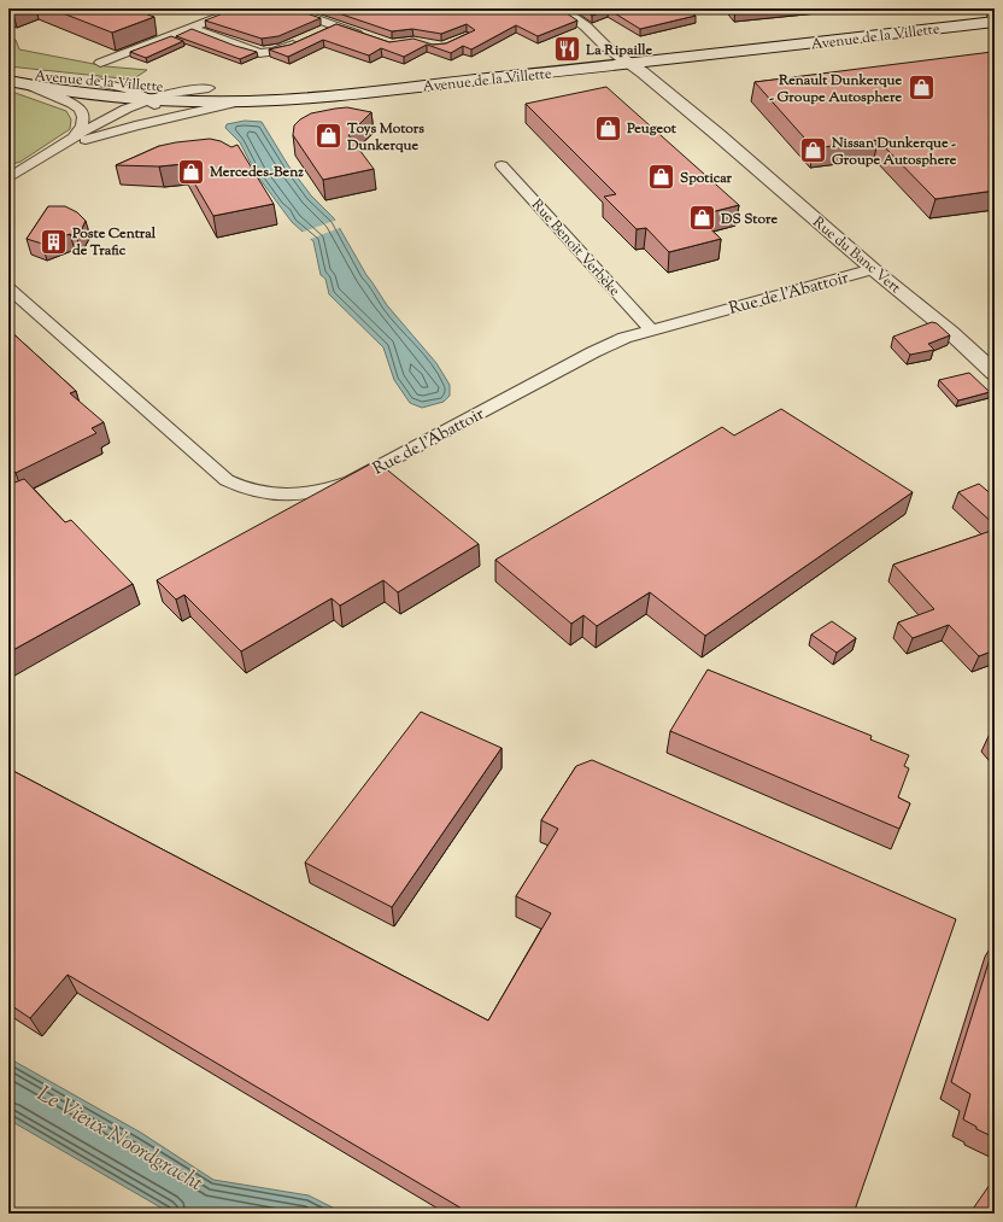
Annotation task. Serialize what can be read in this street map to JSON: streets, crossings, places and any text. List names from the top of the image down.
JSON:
{
  "streets": {
    "main road": ["Avenue de la Villette"],
    "street": ["Rue Benoît Verbèke", "Rue du Banc Vert", "Rue de l'Abattoir"]
  },
  "crossings": [
    ["Avenue de la Villette", "Rue du Banc Vert"],
    ["Rue Benoît Verbèke", "Rue de l'Abattoir"],
    ["Rue du Banc Vert", "Rue de l'Abattoir"]
  ],
  "water": ["Le Vieux Noordgracht"],
  "places": {
    "restaurant": ["La Ripaille"],
    "shop": [
      "Renault Dunkerque - Groupe Autosphere",
      "Peugeot",
      "Toys Motors Dunkerque",
      "Nissan Dunkerque - Groupe Autosphere",
      "Mercedes-Benz",
      "Spoticar",
      "DS Store"
    ],
    "building": ["Poste Central de Trafic"]
  }
}
